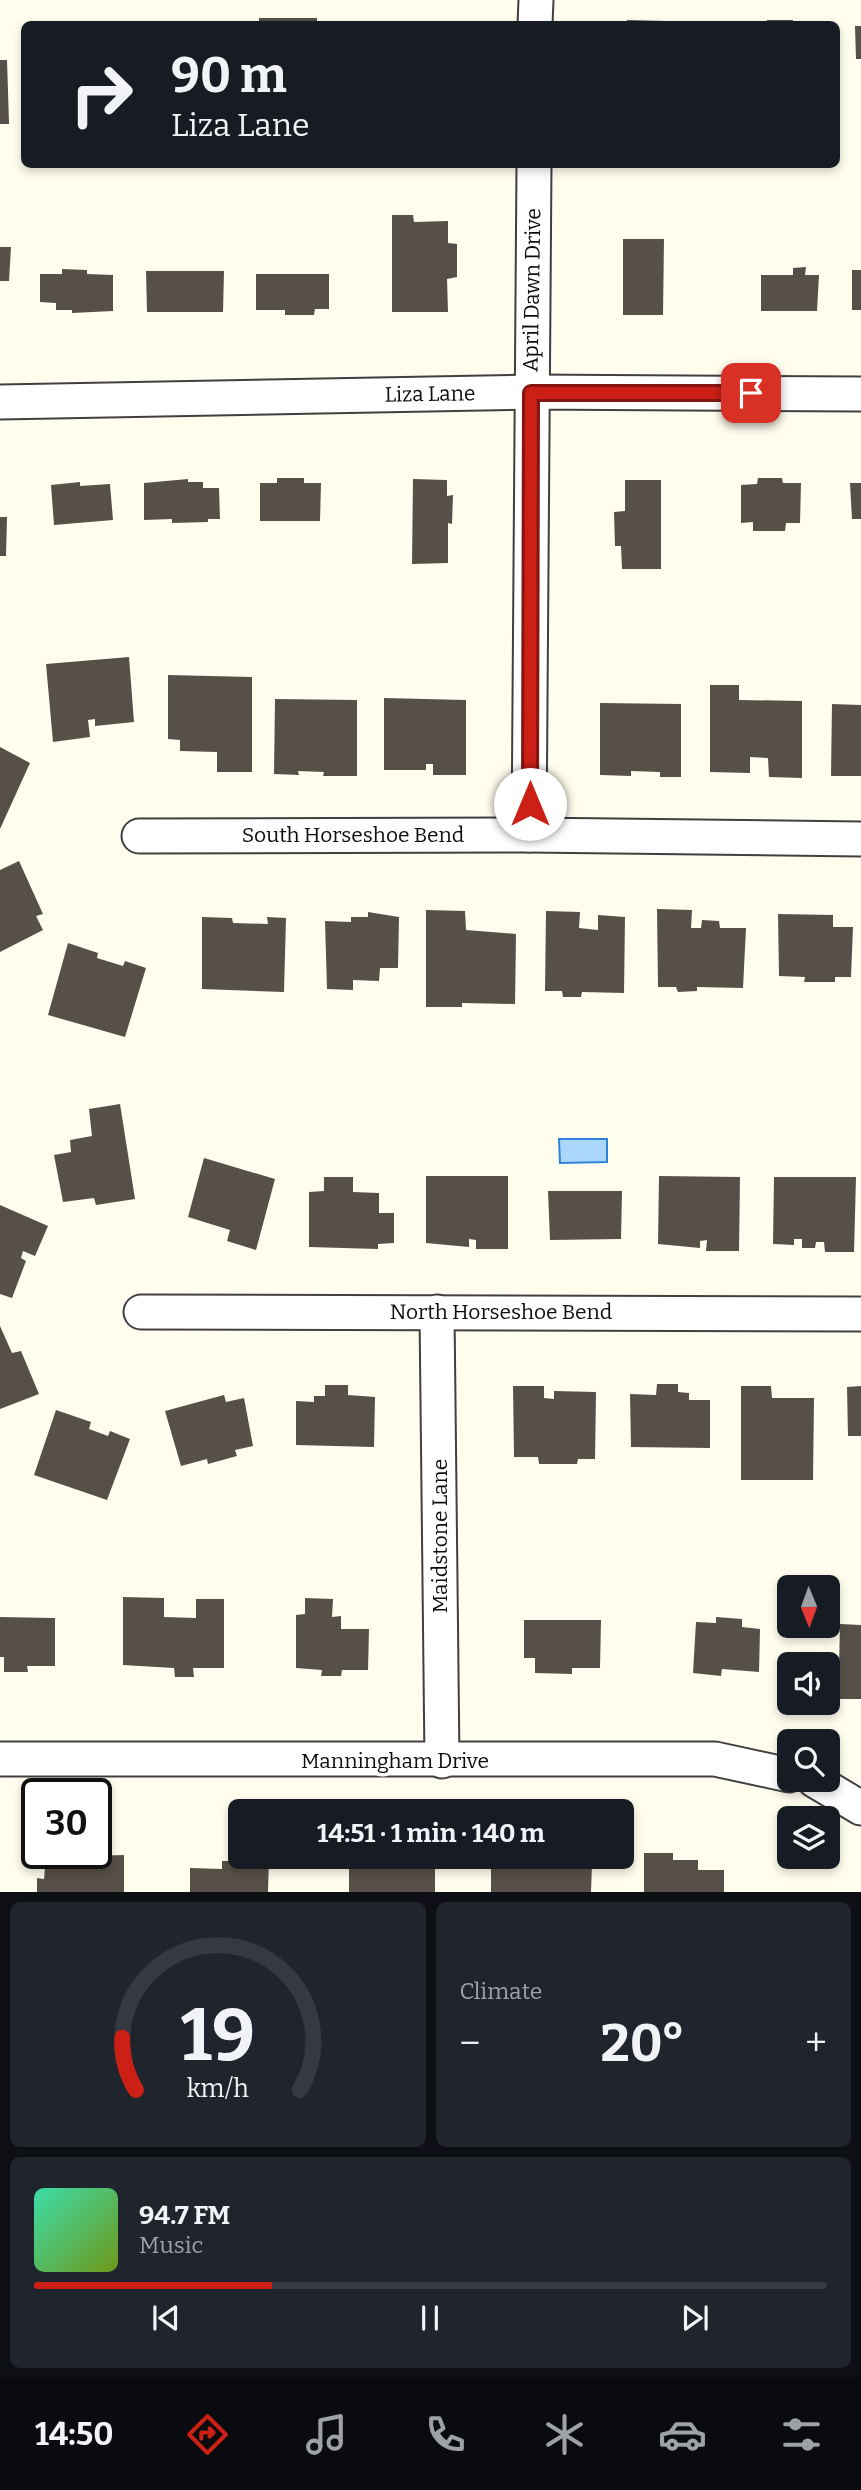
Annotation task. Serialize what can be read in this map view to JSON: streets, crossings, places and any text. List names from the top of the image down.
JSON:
{
  "streets": {
    "street": [
      "April Dawn Drive",
      "Liza Lane",
      "South Horseshoe Bend",
      "North Horseshoe Bend",
      "Maidstone Lane",
      "Manningham Drive"
    ]
  },
  "crossings": [
    ["April Dawn Drive", "Liza Lane"],
    ["April Dawn Drive", "South Horseshoe Bend"],
    ["North Horseshoe Bend", "Maidstone Lane"],
    ["Maidstone Lane", "Manningham Drive"]
  ],
  "north": "bottom",
  "page": {
    "turn": ["90 m", "Liza Lane"],
    "limit": "30",
    "trip": "14:51 · 1 min · 140 m",
    "tile": "Climate",
    "heat": ["−", "20°", "+"],
    "song": ["94.7 FM", "Music"],
    "tabs": "14:50",
    "gauge": ["19", "km/h"]
  }
}
